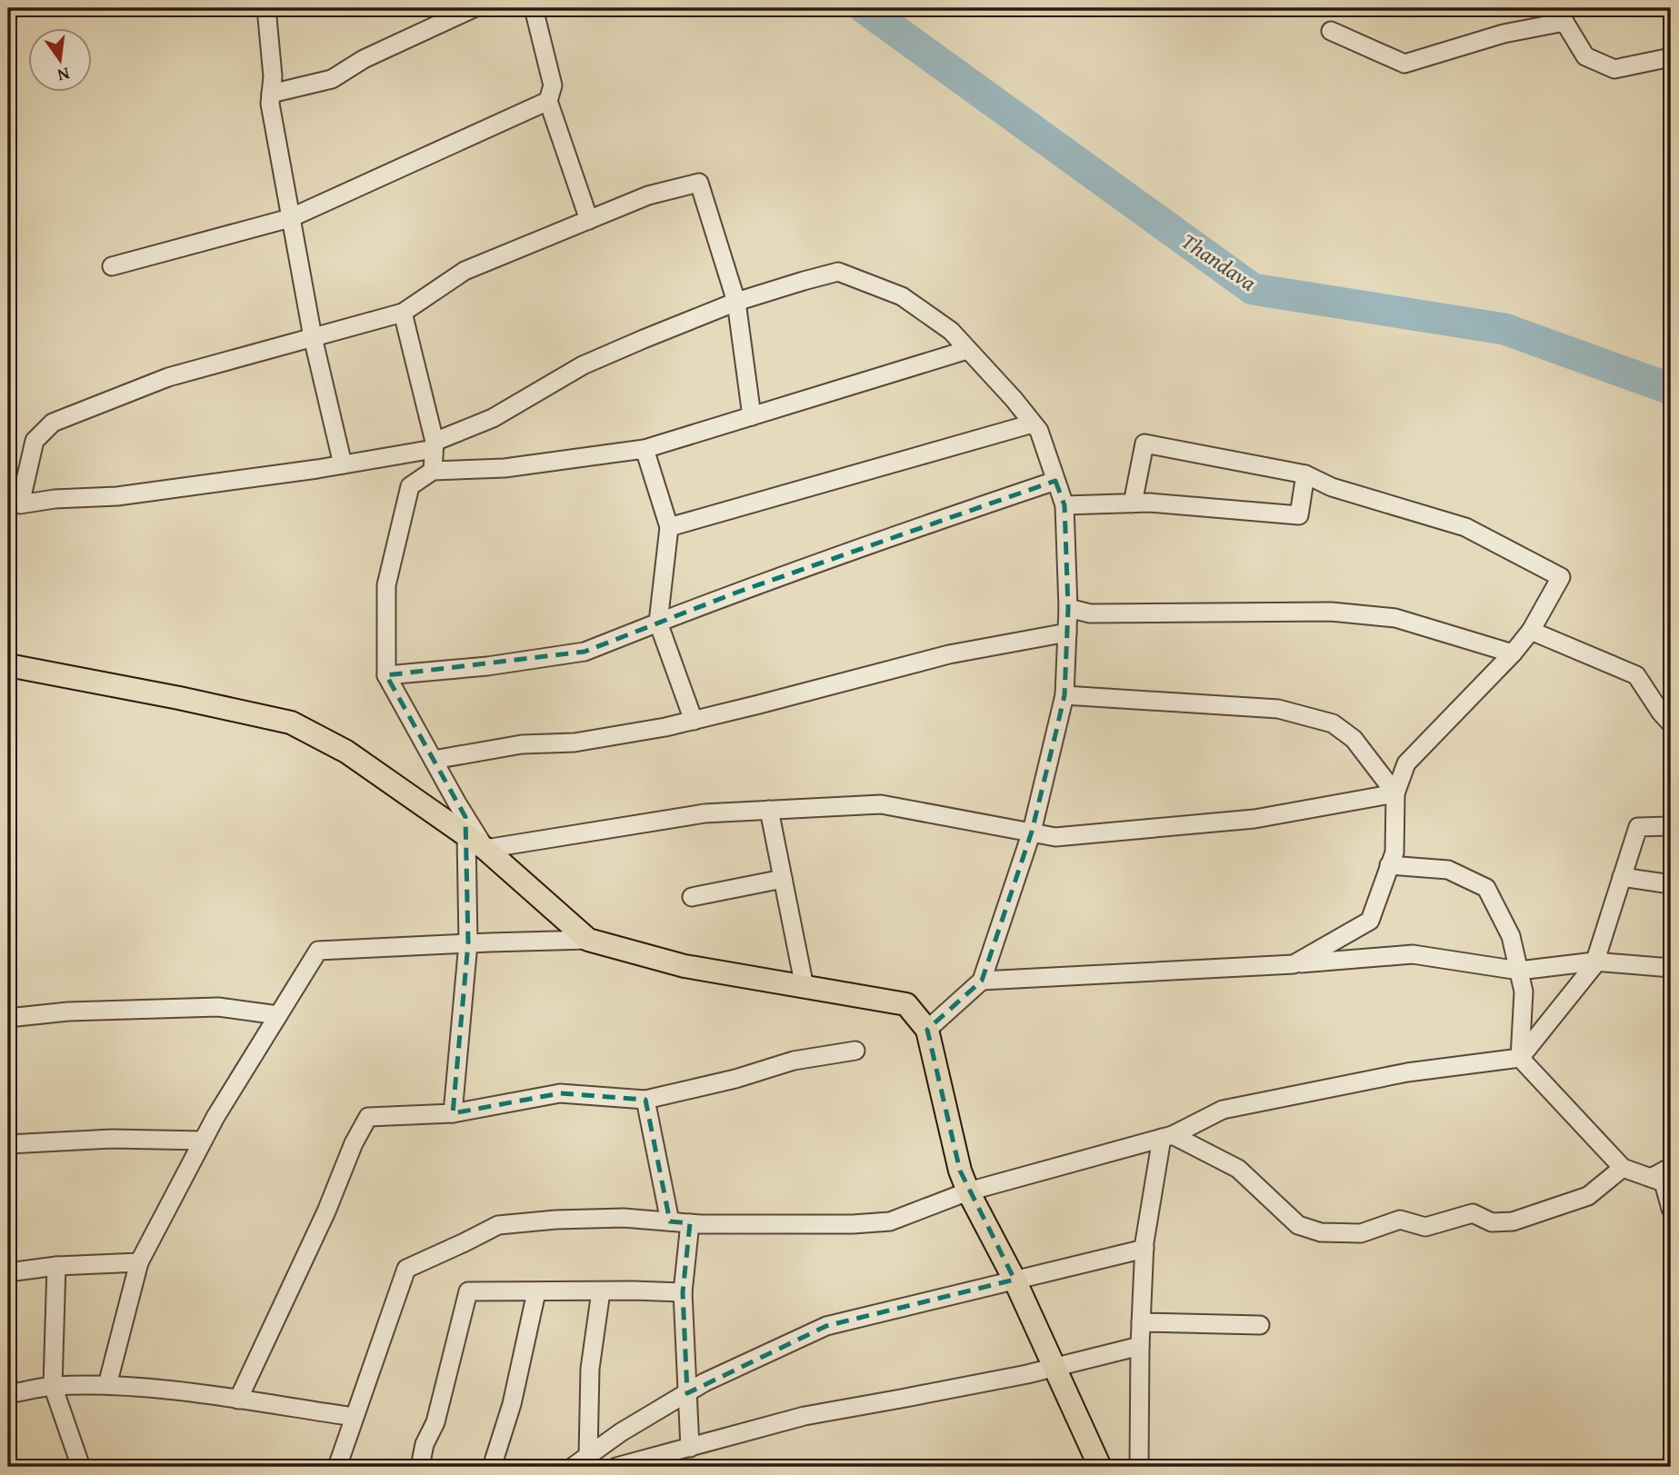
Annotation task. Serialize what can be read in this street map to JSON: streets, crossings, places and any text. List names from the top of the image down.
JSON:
{
  "water": ["Thandava"],
  "north": "bottom"
}
